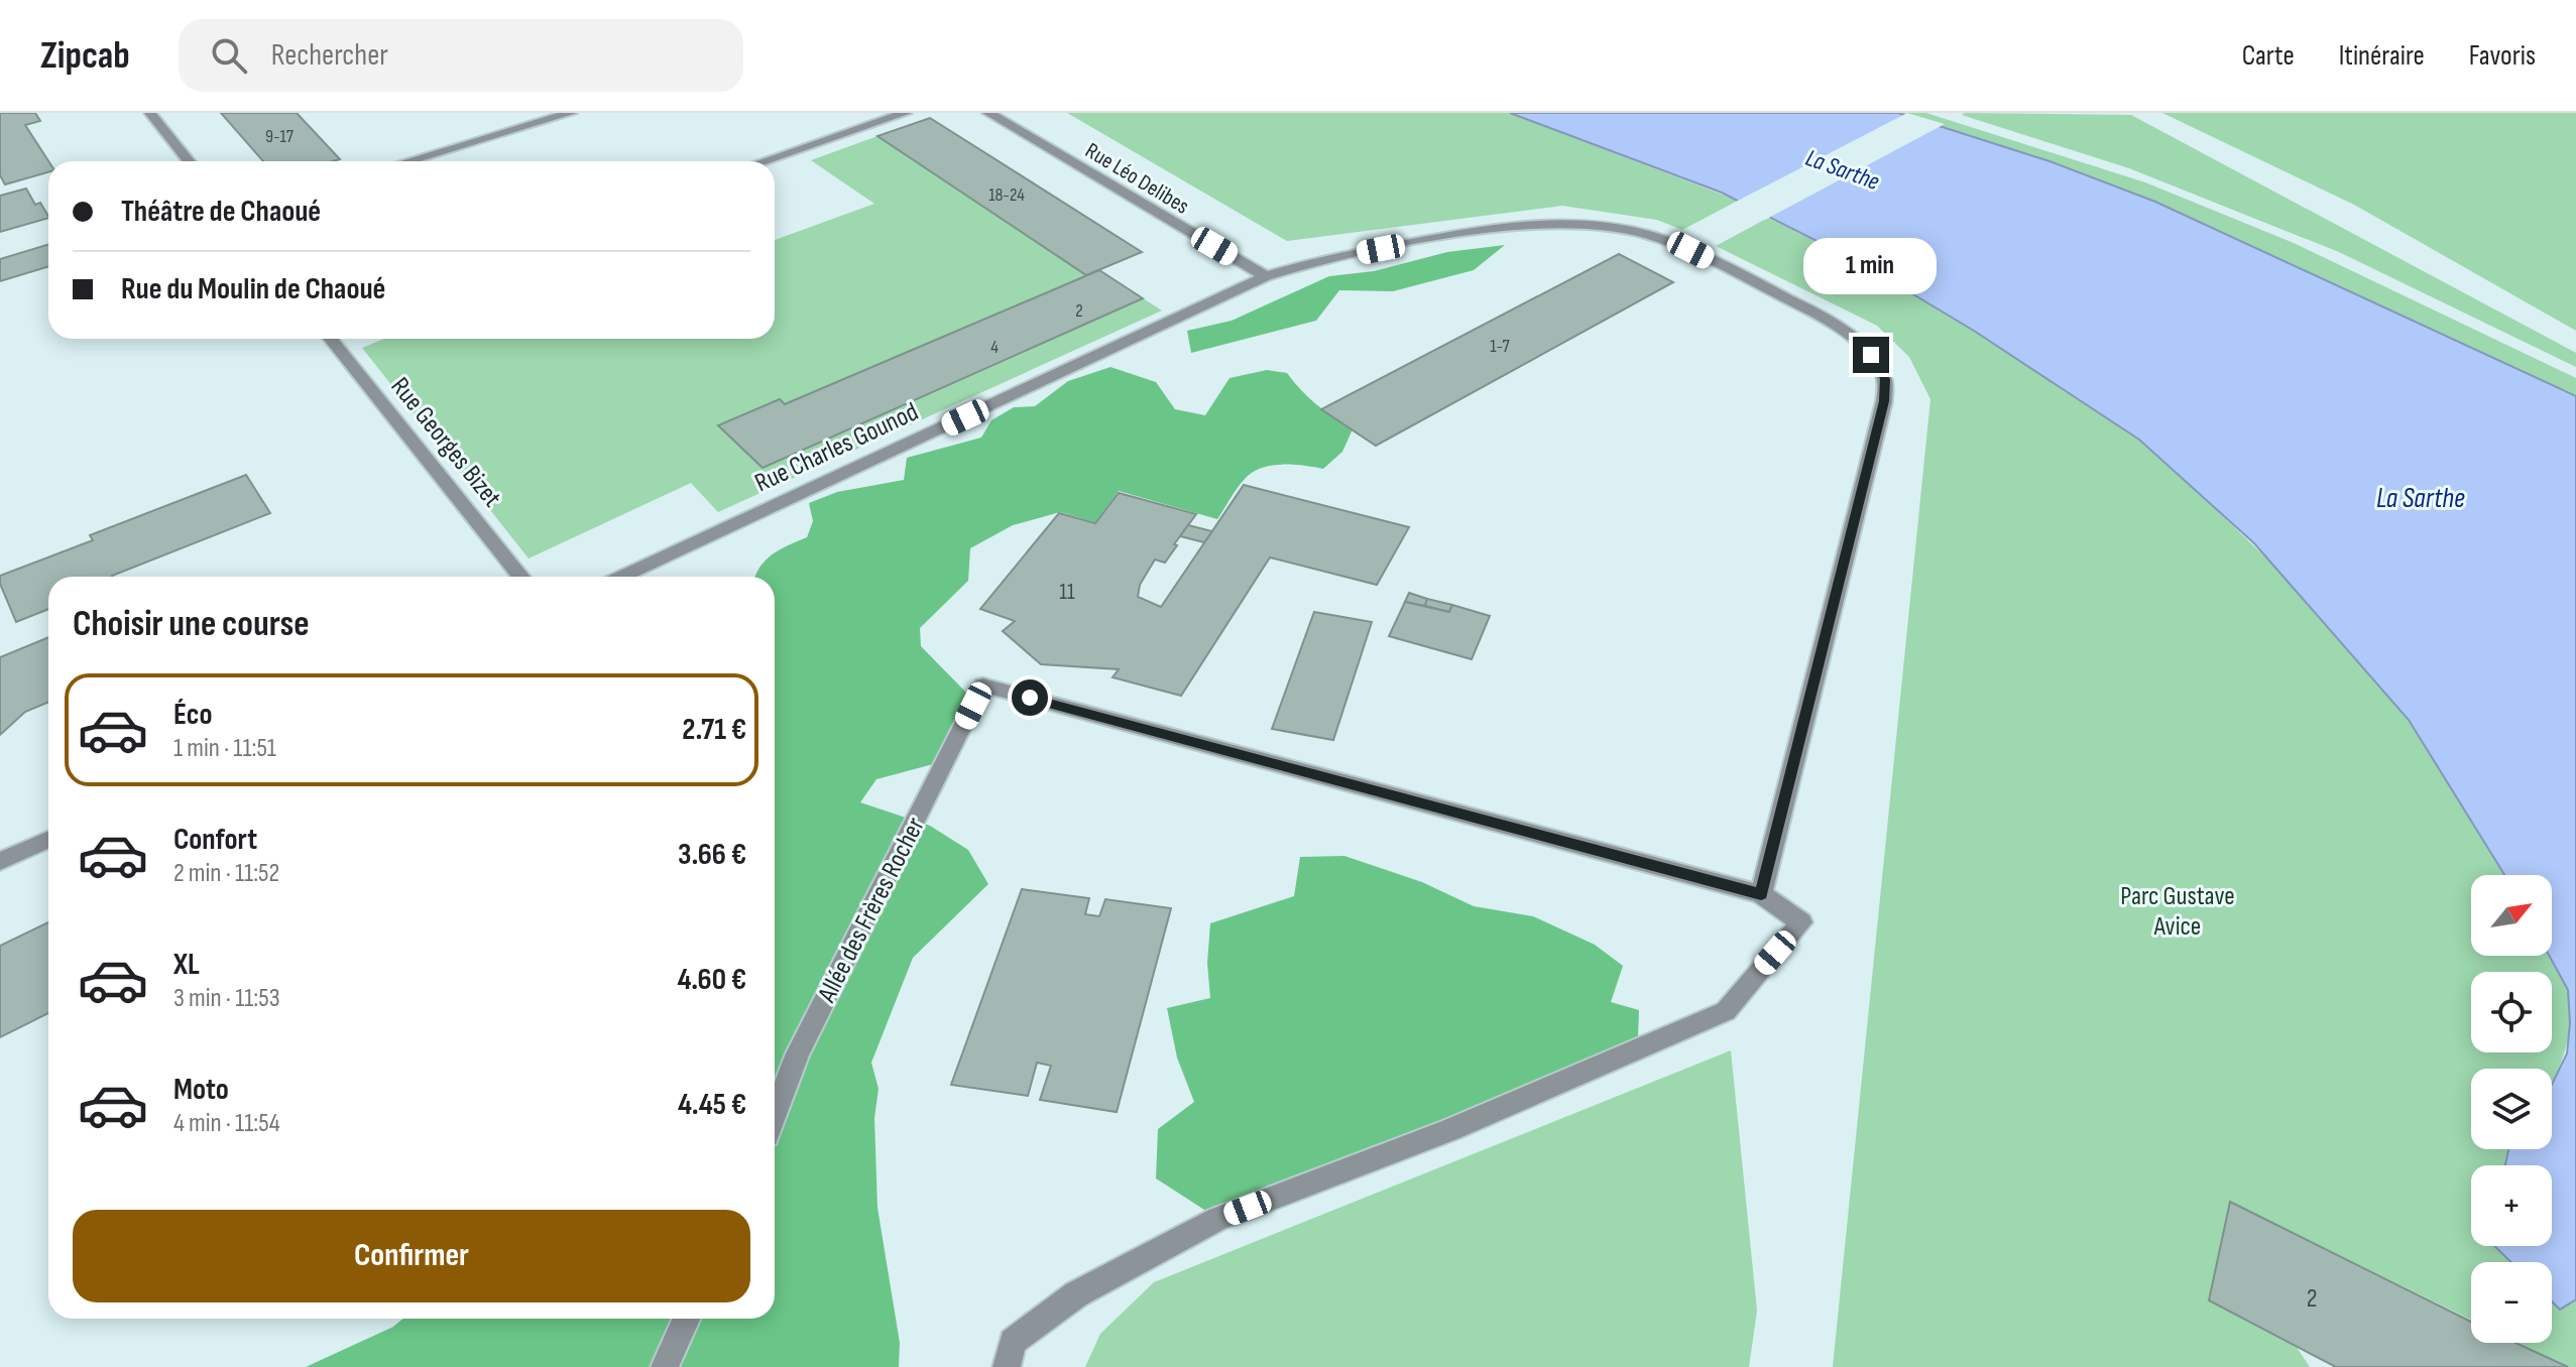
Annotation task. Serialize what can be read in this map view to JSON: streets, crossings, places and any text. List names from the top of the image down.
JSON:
{
  "streets": {
    "street": [
      "Rue Léo Delibes",
      "Rue Georges Bizet",
      "Rue Charles Gounod",
      "Allée des Frères Rocher"
    ]
  },
  "crossings": [
    ["Rue Léo Delibes", "Rue Charles Gounod"],
    ["Rue Charles Gounod", "Allée des Frères Rocher"]
  ],
  "water": ["La Sarthe"],
  "parks": ["Parc Gustave Avice"],
  "house_numbers": [
    "9-17",
    "18-24",
    "2",
    "1-7",
    "4",
    "11",
    "2"
  ],
  "north": "top right",
  "page": {
    "header": "Zipcab",
    "search": "Rechercher",
    "nav": ["Carte", "Itinéraire", "Favoris"],
    "banner": ["Théâtre de Chaoué", "Rue du Moulin de Chaoué"],
    "bubble": "1 min",
    "heading": "Choisir une course",
    "list": [
      {
        "name": "Éco",
        "note": "1 min · 11:51",
        "value": "2.71 €"
      },
      {
        "name": "Confort",
        "note": "2 min · 11:52",
        "value": "3.66 €"
      },
      {
        "name": "XL",
        "note": "3 min · 11:53",
        "value": "4.60 €"
      },
      {
        "name": "Moto",
        "note": "4 min · 11:54",
        "value": "4.45 €"
      }
    ],
    "map_buttons": ["+", "−"],
    "buttons": "Confirmer"
  }
}
